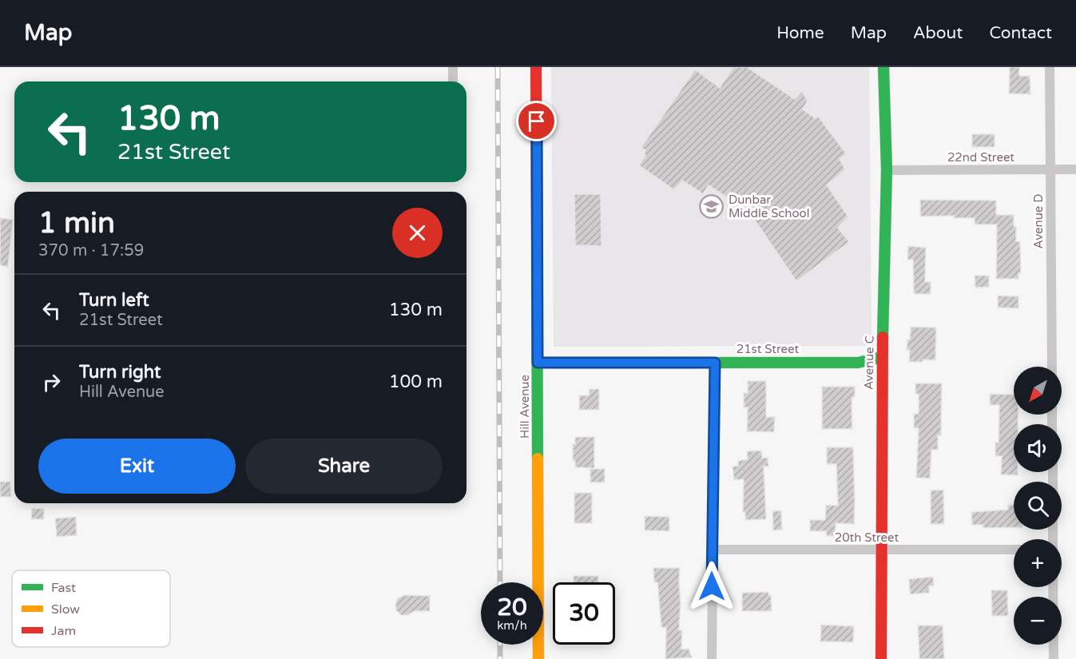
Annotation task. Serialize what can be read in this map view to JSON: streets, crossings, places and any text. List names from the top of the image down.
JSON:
{
  "streets": {
    "street": [
      "22nd Street",
      "Avenue D",
      "21st Street",
      "Avenue C",
      "Hill Avenue",
      "20th Street"
    ]
  },
  "crossings": [
    ["22nd Street", "Avenue D"],
    ["22nd Street", "Avenue C"],
    ["21st Street", "Avenue C"],
    ["21st Street", "Hill Avenue"],
    ["Avenue C", "20th Street"]
  ],
  "places": {
    "school or university": ["Dunbar Middle School"]
  },
  "legend": ["Fast", "Slow", "Jam"],
  "north": "bottom left",
  "page": {
    "header": "Map",
    "nav": [
      "Home",
      "Map",
      "About",
      "Contact"
    ],
    "turn": ["130 m", "21st Street"],
    "heading": ["1 min", "370 m · 17:59"],
    "list": [
      {
        "name": "Turn left",
        "note": "21st Street",
        "value": "130 m"
      },
      {
        "name": "Turn right",
        "note": "Hill Avenue",
        "value": "100 m"
      }
    ],
    "map_buttons": ["+", "−"],
    "buttons": ["Exit", "Share"],
    "speed": "20 km/h",
    "limit": "30"
  }
}
